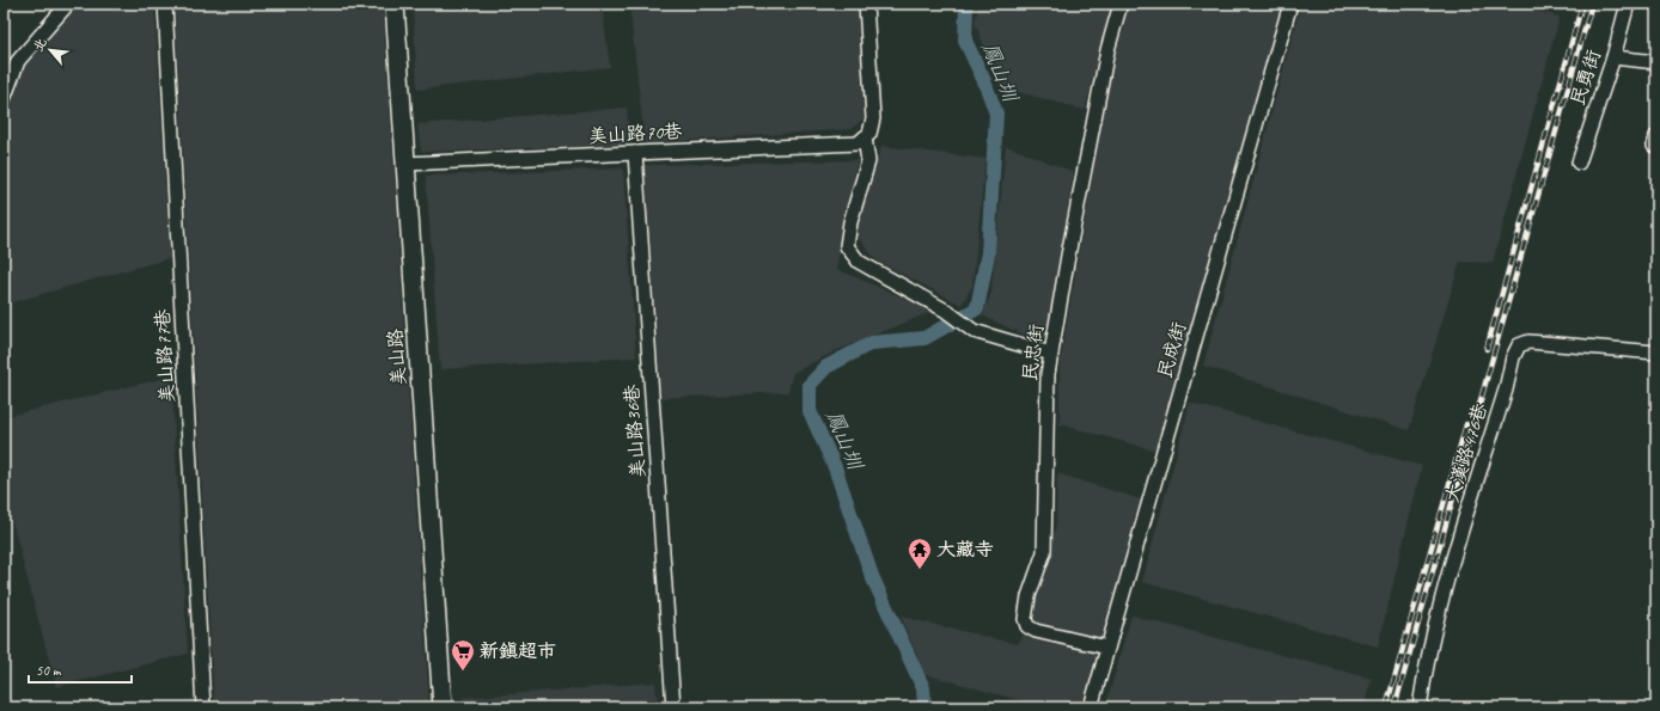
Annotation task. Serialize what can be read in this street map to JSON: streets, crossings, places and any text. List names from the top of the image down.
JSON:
{
  "streets": {
    "street": [
      "民勇街",
      "美山路70巷",
      "民成街",
      "民忠街",
      "美山路77巷",
      "美山路",
      "美山路36巷",
      "大漢路476巷"
    ]
  },
  "crossings": [
    ["美山路70巷", "美山路"],
    ["美山路70巷", "美山路36巷"],
    ["民成街", "民忠街"]
  ],
  "water": ["鳳山圳"],
  "places": {
    "temple": ["大藏寺"],
    "supermarket": ["新鎮超市"]
  },
  "scale_bar": "50 m",
  "north": "top left"
}
